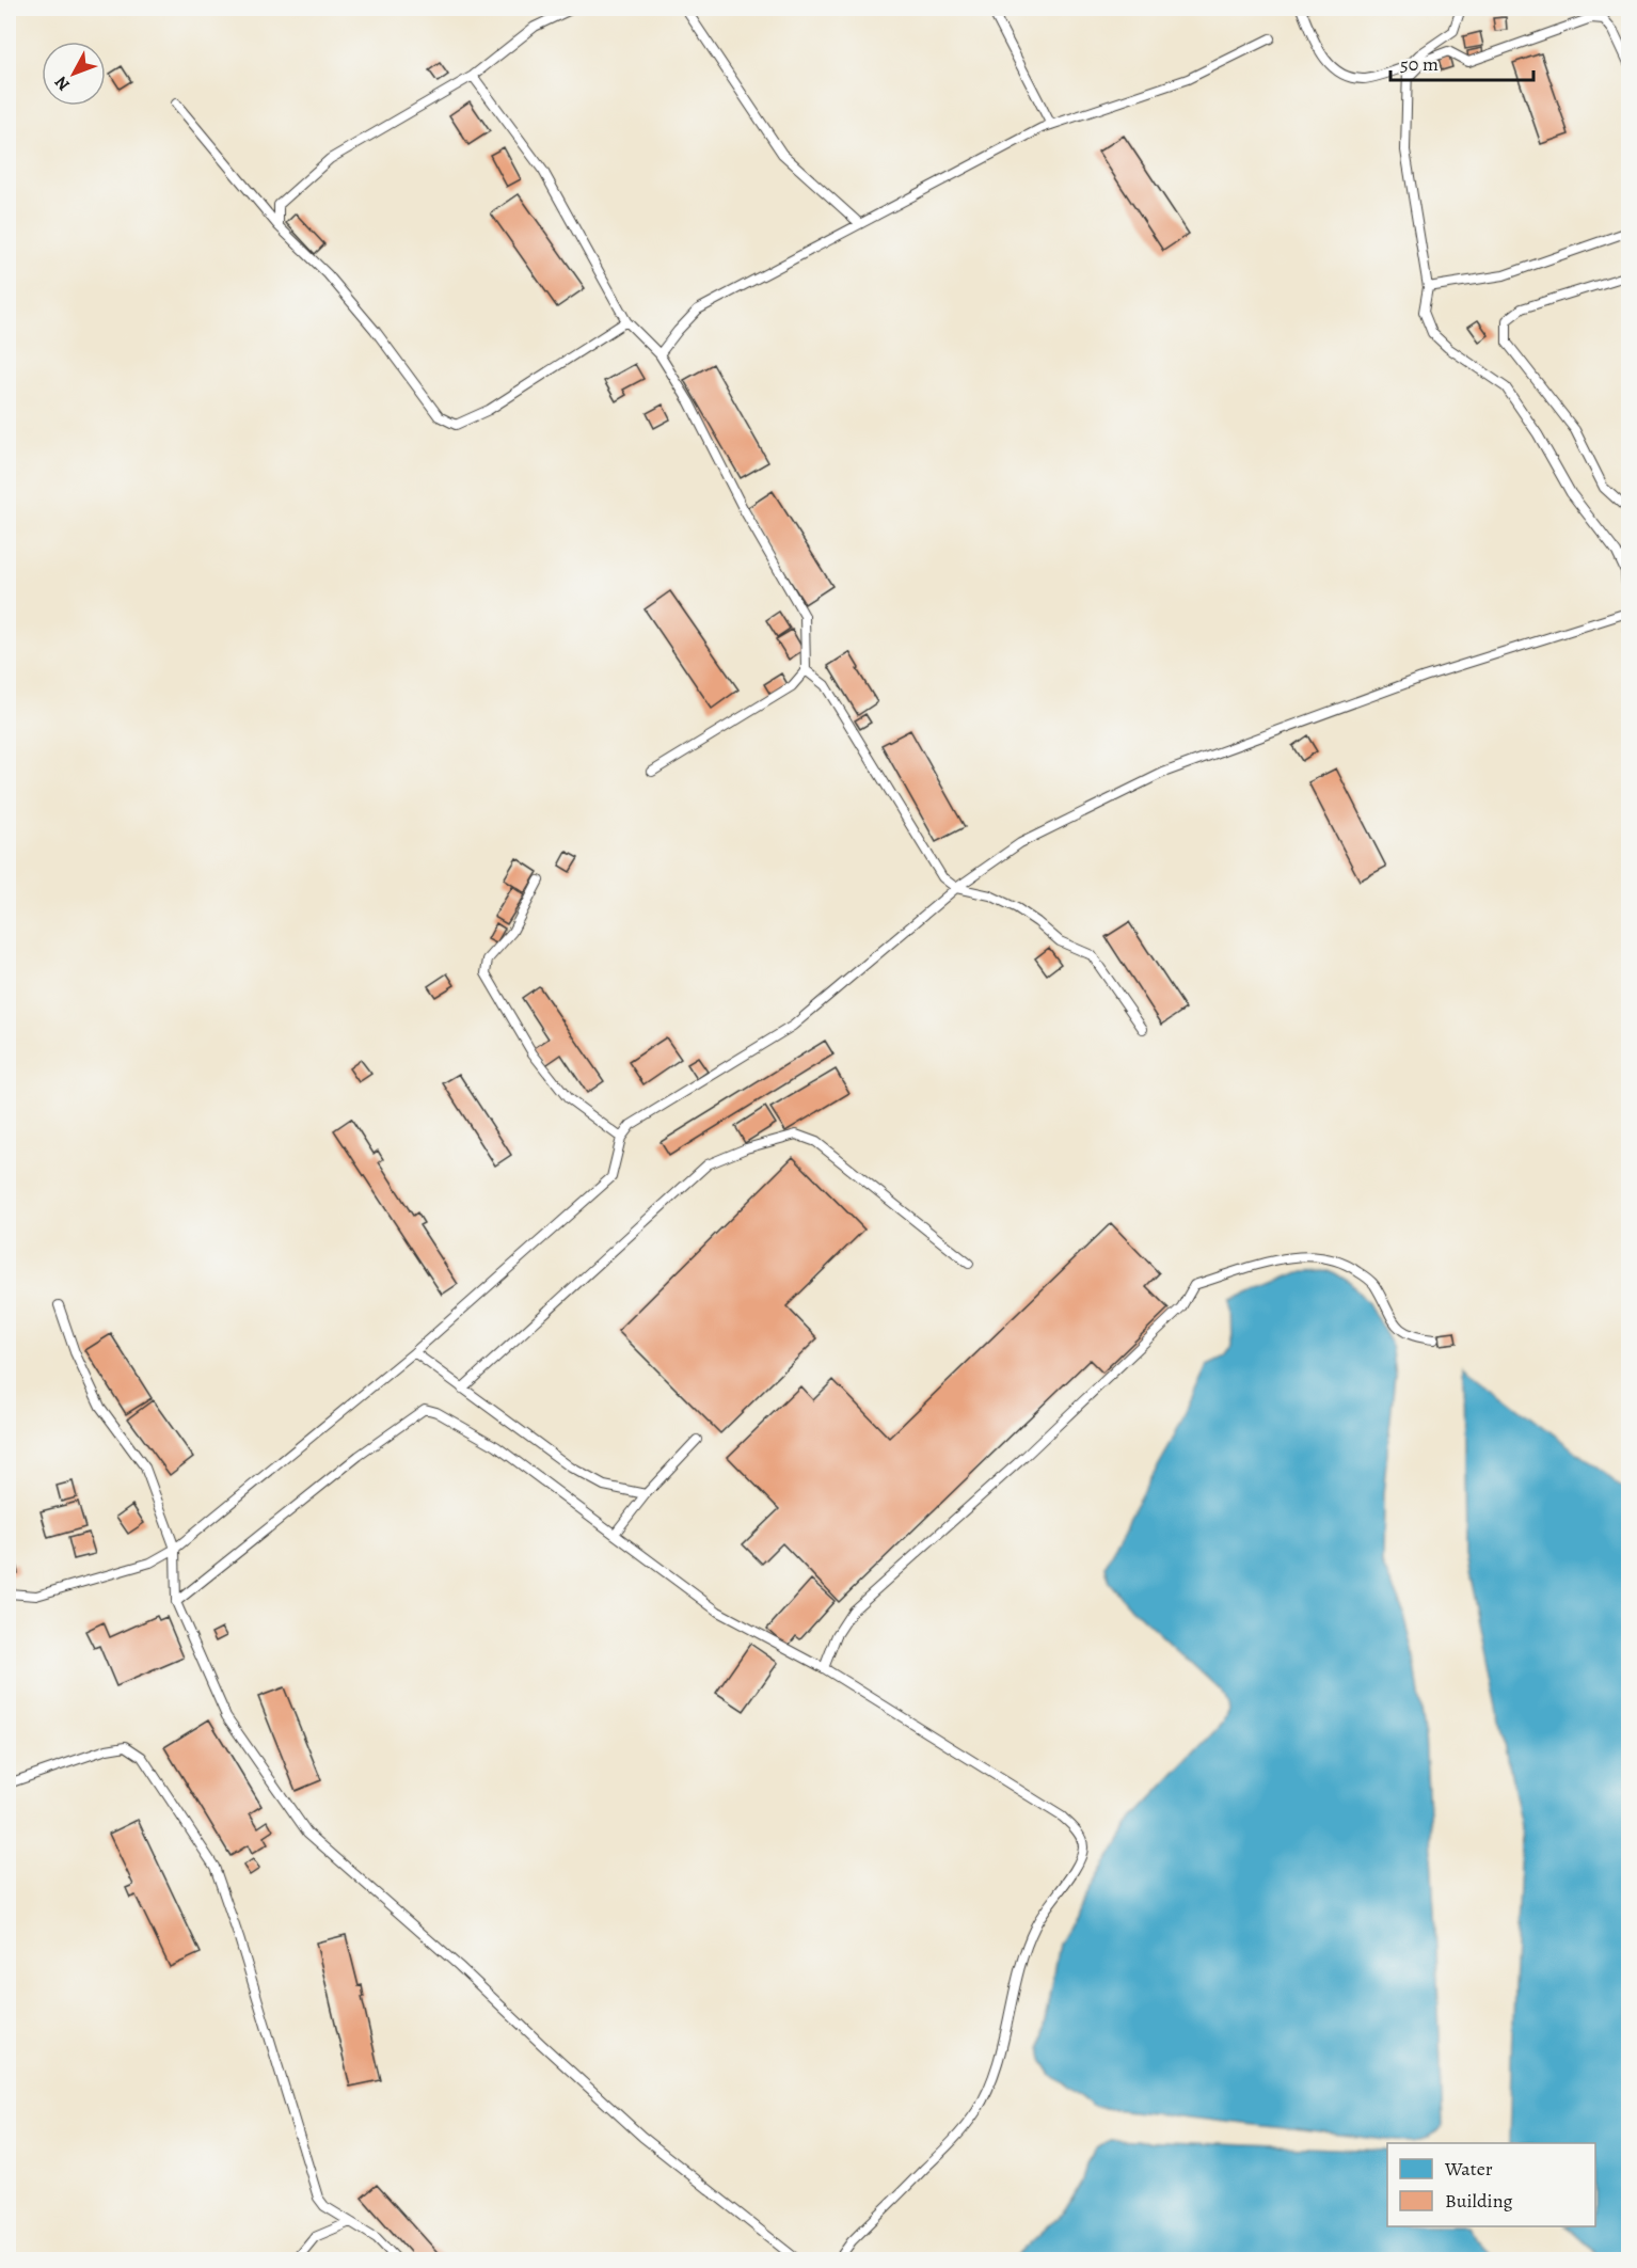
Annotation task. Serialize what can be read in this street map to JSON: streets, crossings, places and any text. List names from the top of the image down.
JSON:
{
  "legend": ["Water", "Building"],
  "scale_bar": "50 m",
  "north": "bottom left"
}
